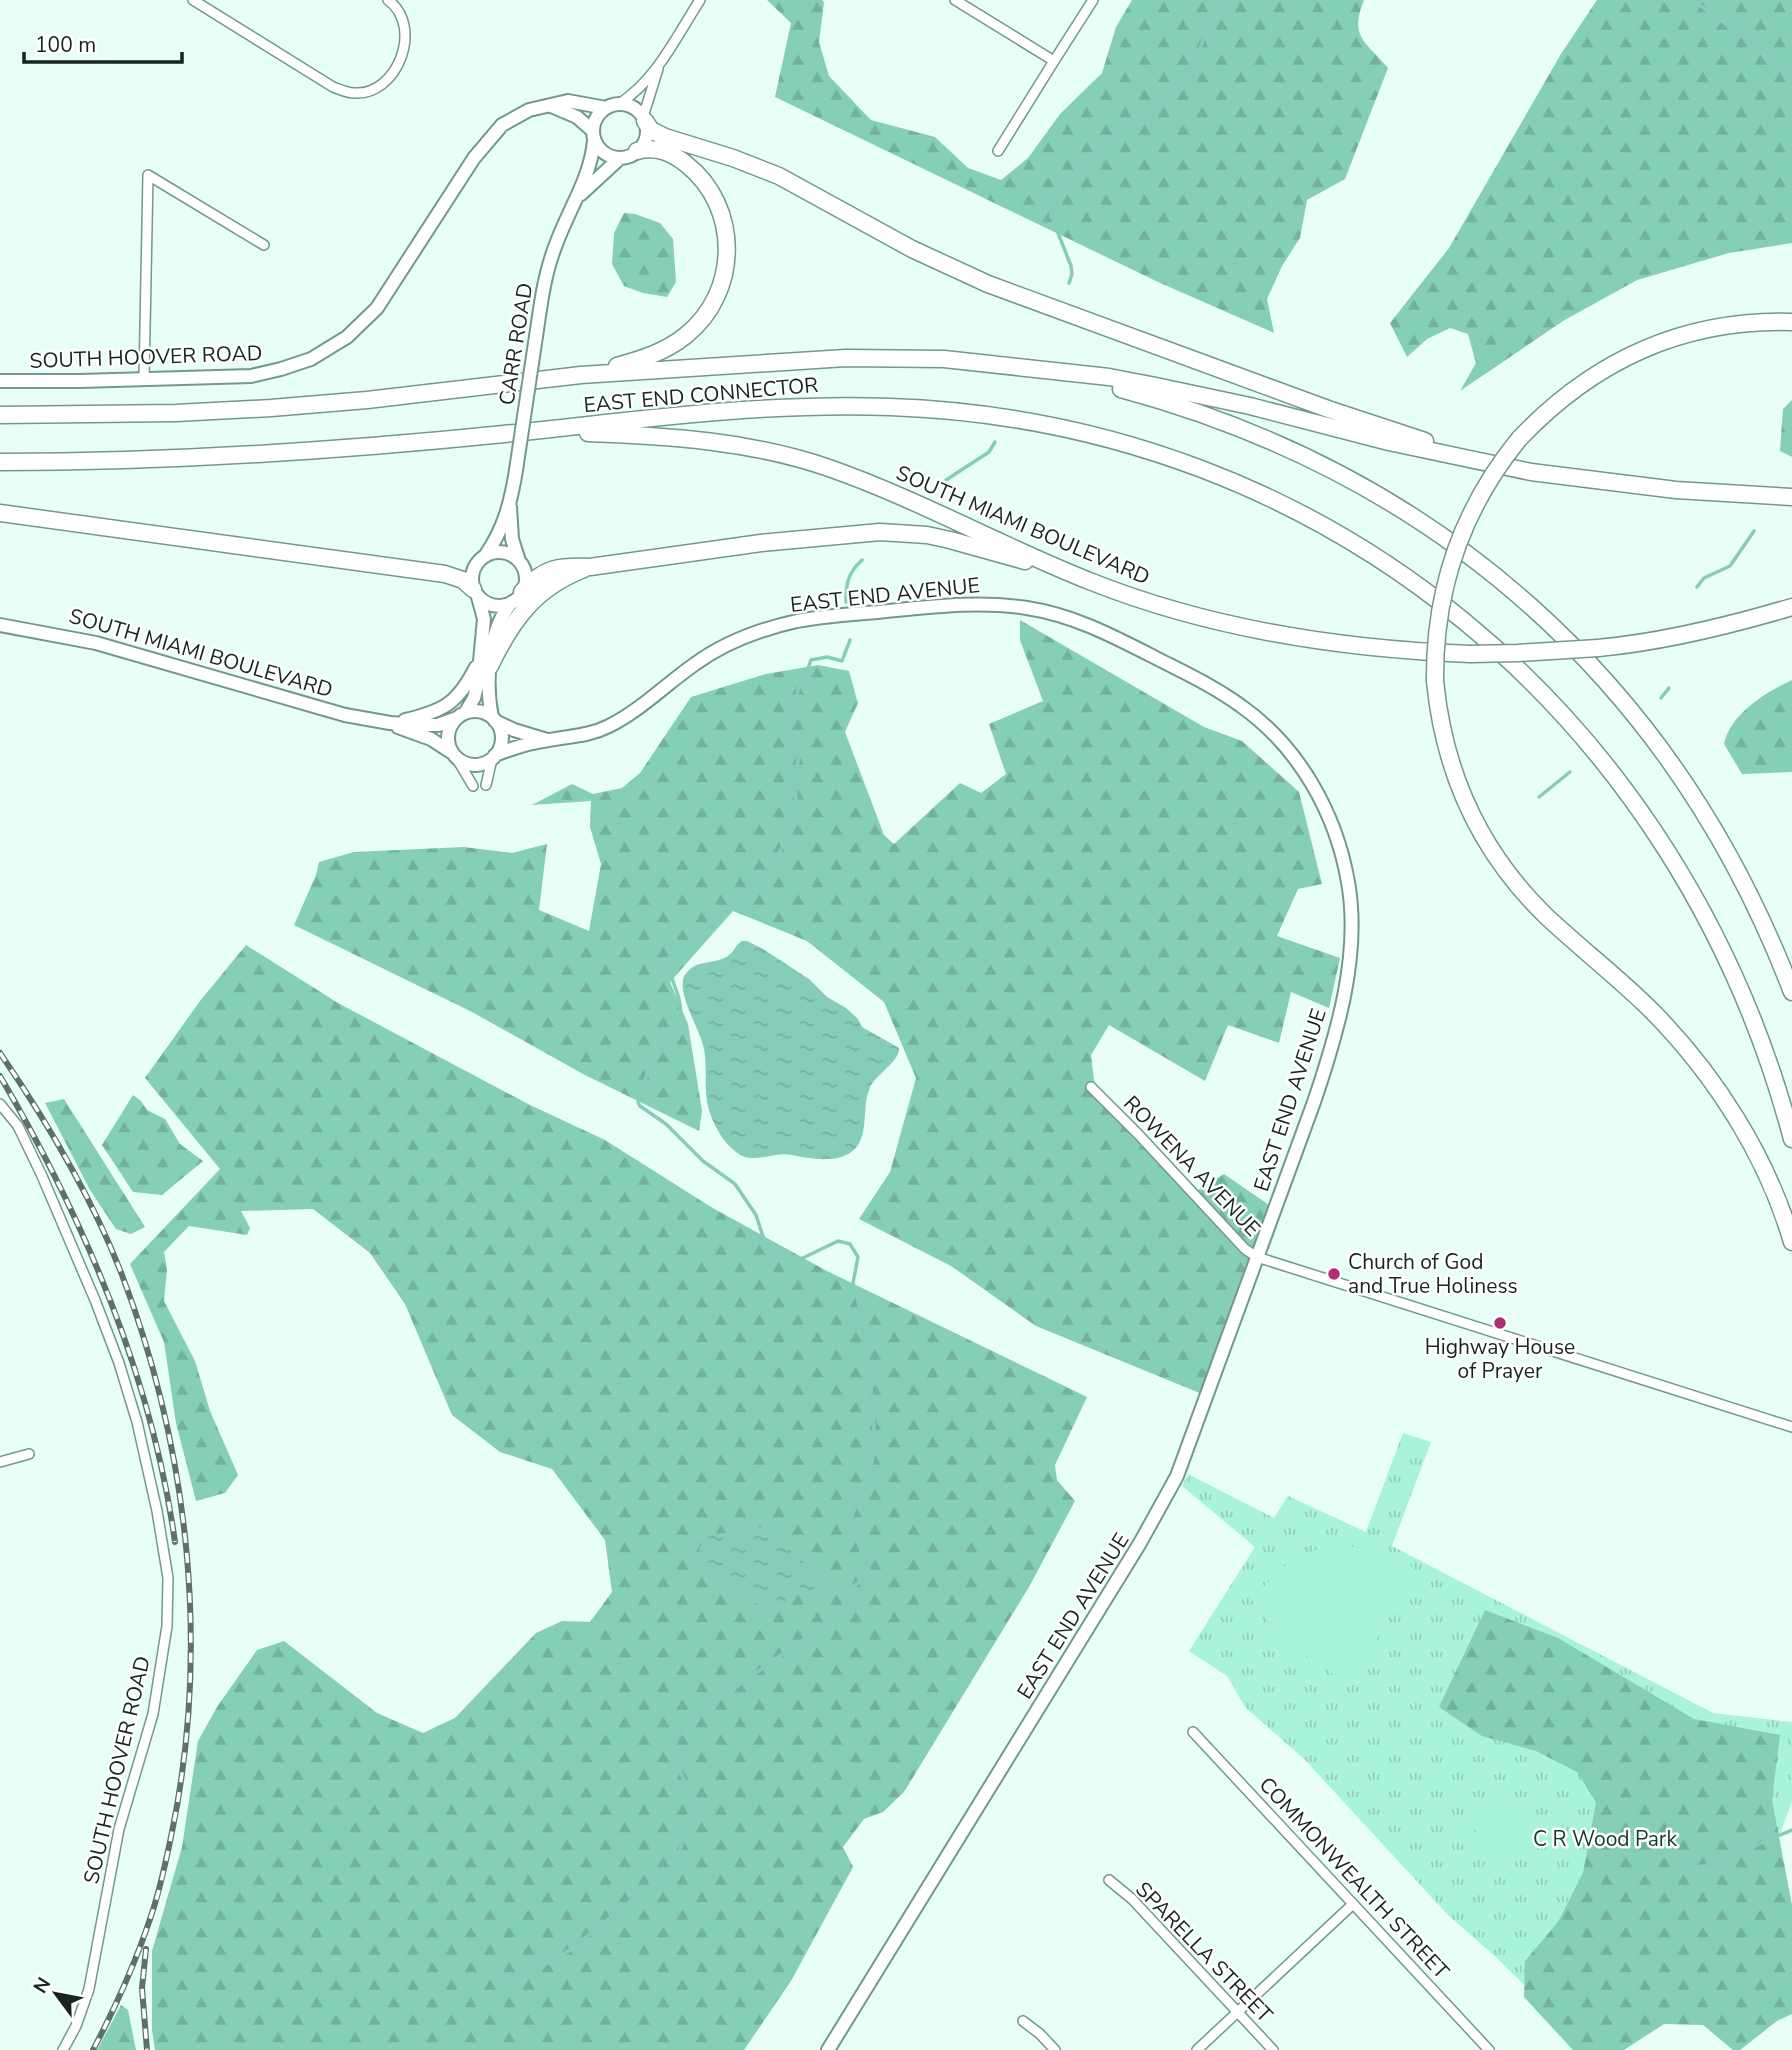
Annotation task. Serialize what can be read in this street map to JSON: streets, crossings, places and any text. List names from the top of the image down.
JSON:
{
  "streets": {
    "highway": ["EAST END CONNECTOR", "SOUTH MIAMI BOULEVARD"],
    "street": [
      "CARR ROAD",
      "SOUTH HOOVER ROAD",
      "EAST END AVENUE",
      "ROWENA AVENUE",
      "COMMONWEALTH STREET",
      "SPARELLA STREET"
    ]
  },
  "crossings": [
    ["CARR ROAD", "SOUTH HOOVER ROAD"],
    ["EAST END CONNECTOR", "SOUTH MIAMI BOULEVARD"],
    ["SOUTH MIAMI BOULEVARD", "EAST END AVENUE"],
    ["EAST END AVENUE", "ROWENA AVENUE"]
  ],
  "parks": ["C R Wood Park"],
  "places": ["Church of God and True Holiness", "Highway House of Prayer"],
  "scale_bar": "100 m",
  "north": "top left"
}
